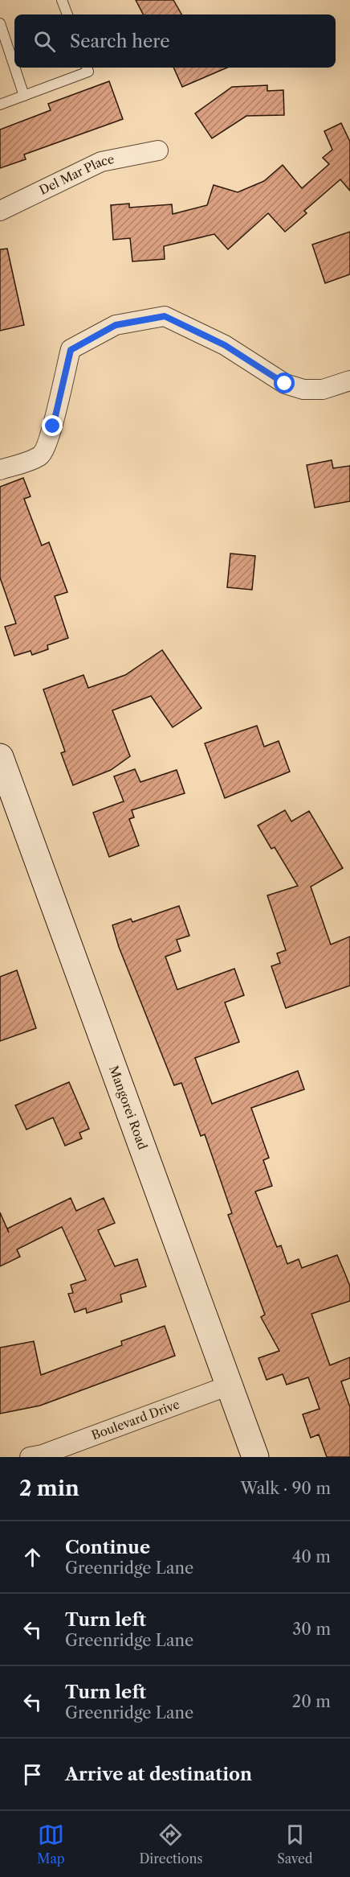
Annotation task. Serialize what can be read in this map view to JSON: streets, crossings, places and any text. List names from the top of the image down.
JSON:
{
  "streets": {
    "street": ["Del Mar Place", "Mangorei Road", "Boulevard Drive"]
  },
  "crossings": [
    ["Mangorei Road", "Boulevard Drive"]
  ],
  "page": {
    "search": "Search here",
    "heading": ["2 min", "Walk · 90 m"],
    "list": [
      ["Continue", "Greenridge Lane", "40 m"],
      ["Turn left", "Greenridge Lane", "30 m"],
      ["Turn left", "Greenridge Lane", "20 m"],
      "Arrive at destination"
    ],
    "nav": ["Map", "Directions", "Saved"]
  }
}
